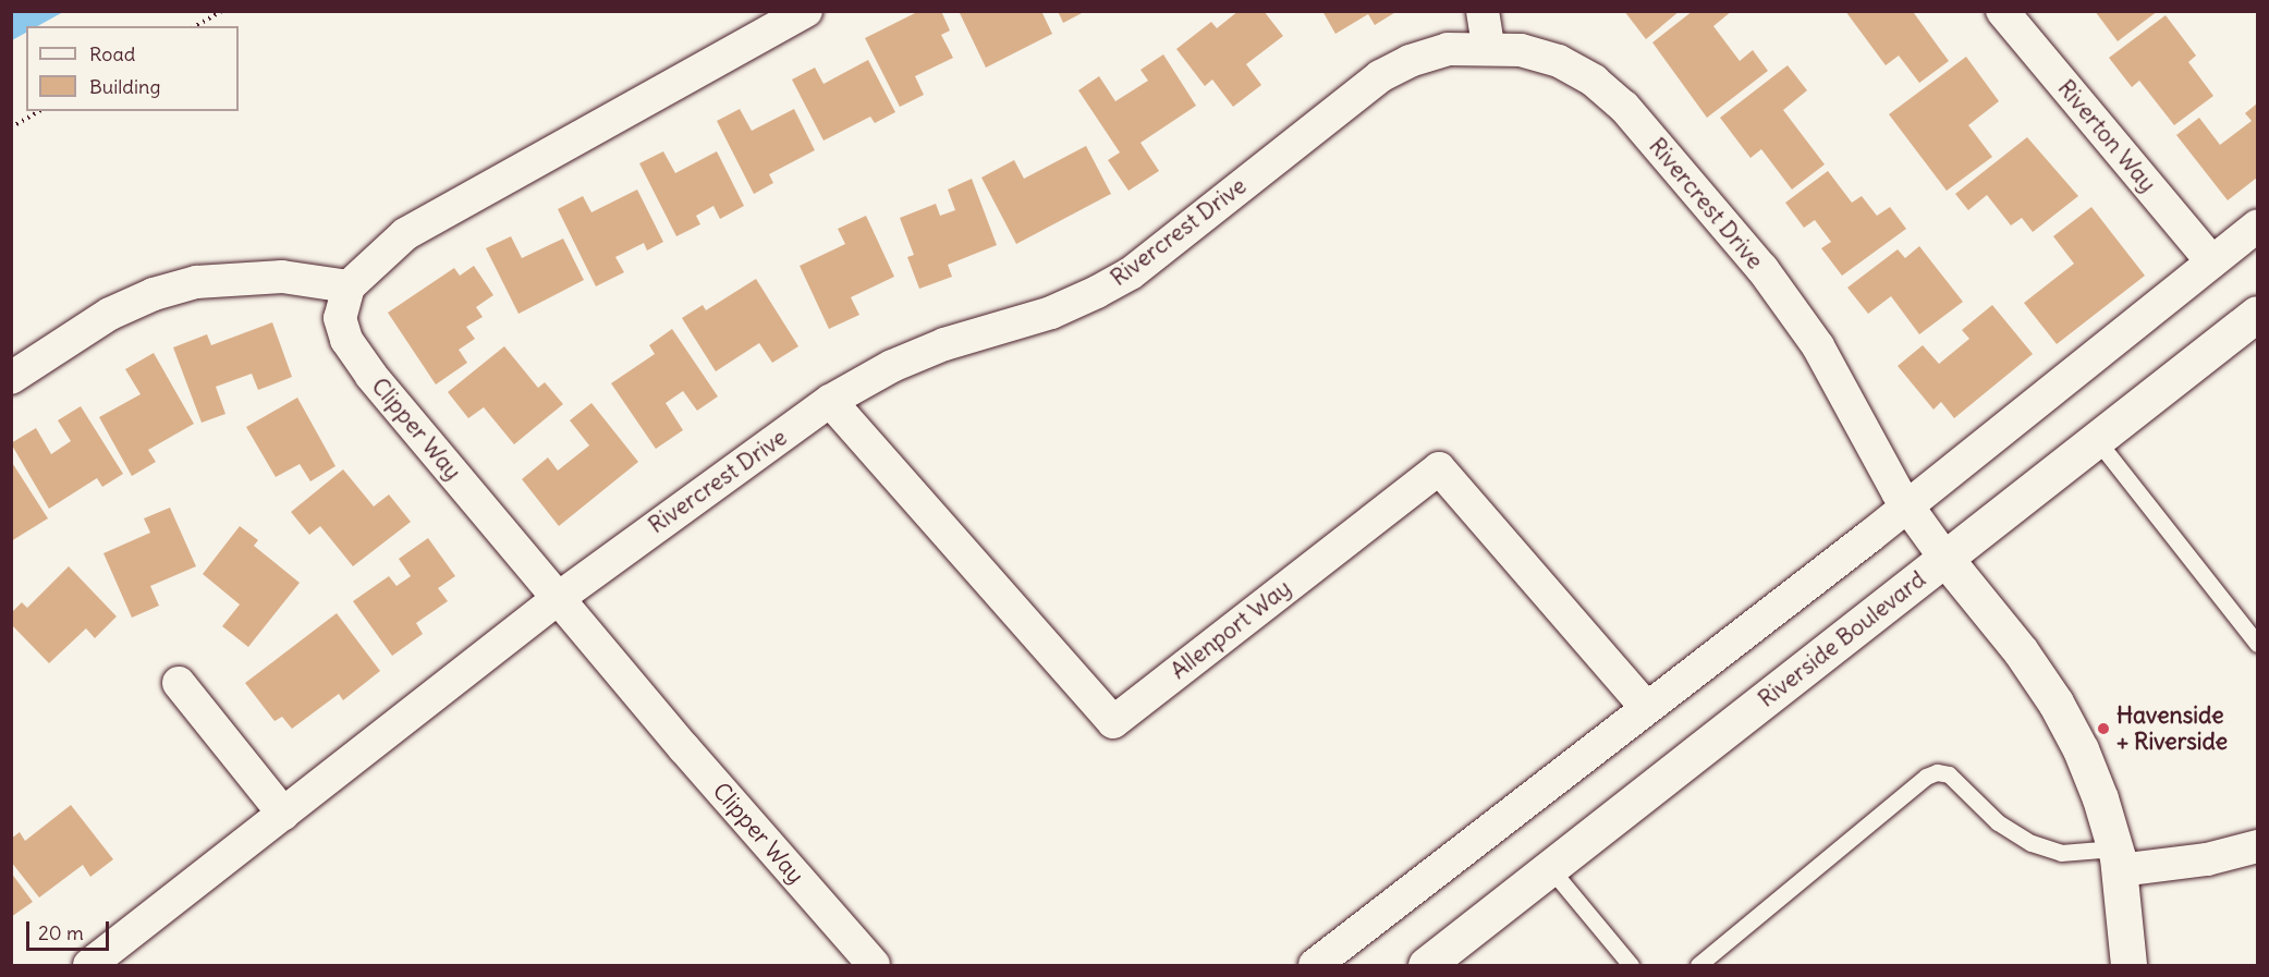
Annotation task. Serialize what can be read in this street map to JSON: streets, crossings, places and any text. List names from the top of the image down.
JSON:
{
  "streets": {
    "main road": ["Riverside Boulevard"],
    "street": [
      "Riverton Way",
      "Rivercrest Drive",
      "Clipper Way",
      "Allenport Way"
    ]
  },
  "crossings": [
    ["Rivercrest Drive", "Clipper Way"],
    ["Rivercrest Drive", "Allenport Way"],
    ["Rivercrest Drive", "Riverside Boulevard"]
  ],
  "places": ["Havenside + Riverside"],
  "legend": ["Road", "Building"],
  "scale_bar": "20 m"
}
